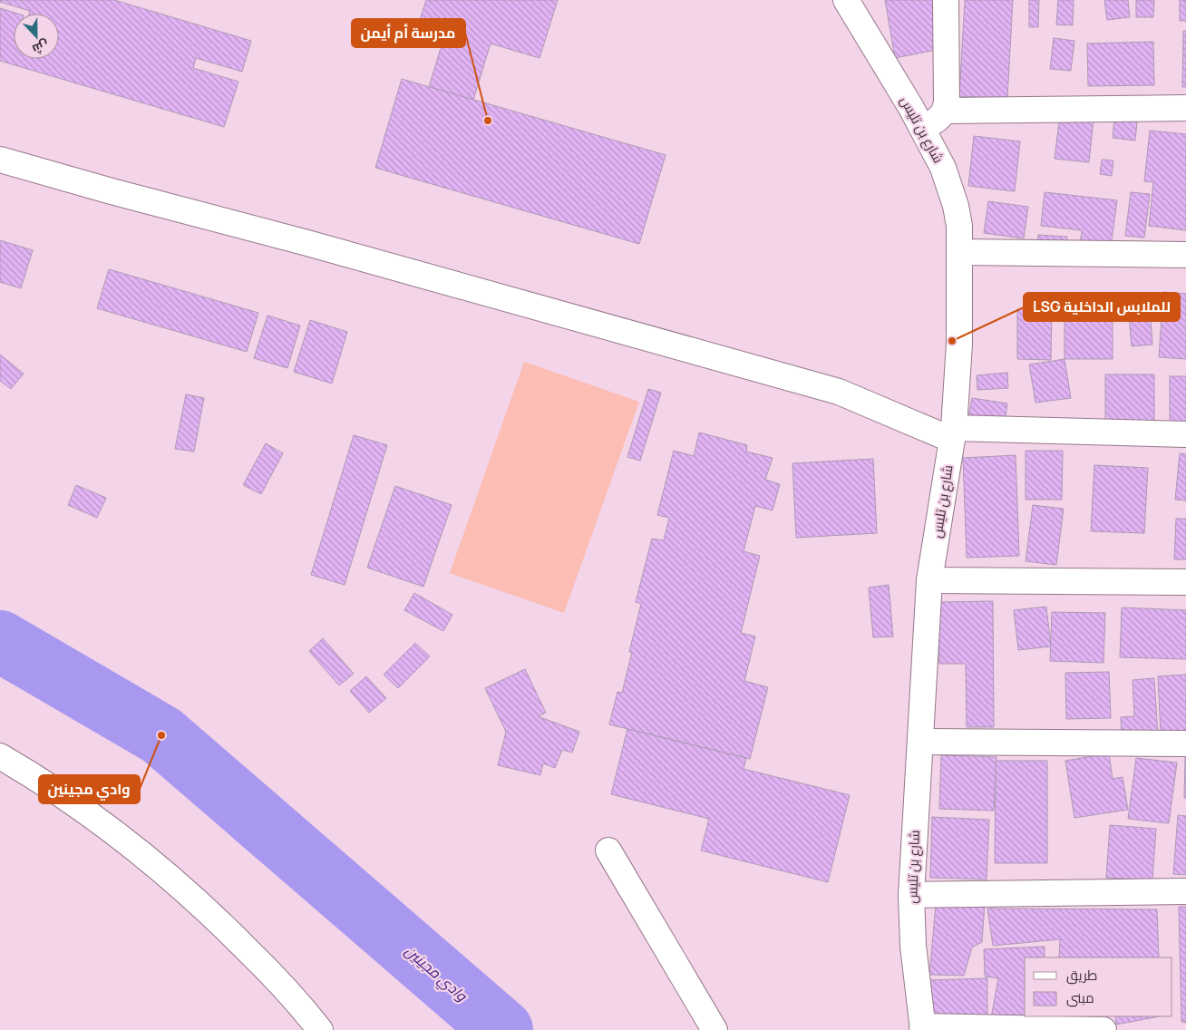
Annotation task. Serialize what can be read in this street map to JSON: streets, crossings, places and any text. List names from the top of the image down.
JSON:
{
  "streets": {
    "main road": ["شارع بن تليس"]
  },
  "water": ["وادي مجينين"],
  "places": ["مدرسة أم أيمن", "LSG للملابس الداخلية", "وادي مجينين"],
  "legend": ["طريق", "مبنى"],
  "north": "bottom"
}
